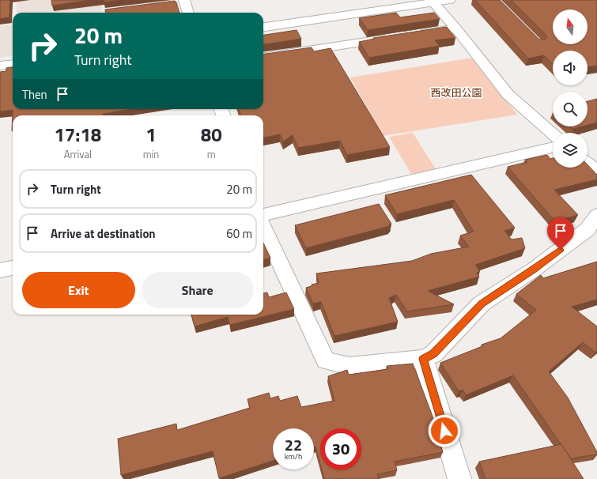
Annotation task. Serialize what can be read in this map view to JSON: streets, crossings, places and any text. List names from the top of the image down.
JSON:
{
  "parks": ["西改田公園"],
  "north": "top",
  "page": {
    "turn": ["20 m", "Turn right"],
    "then": "Then",
    "eta": [
      "17:18",
      "Arrival",
      "1",
      "min",
      "80",
      "m"
    ],
    "list": [
      {
        "name": "Turn right",
        "value": "20 m"
      },
      {
        "name": "Arrive at destination",
        "value": "60 m"
      }
    ],
    "buttons": ["Exit", "Share"],
    "speed": "22 km/h",
    "limit": "30"
  }
}
